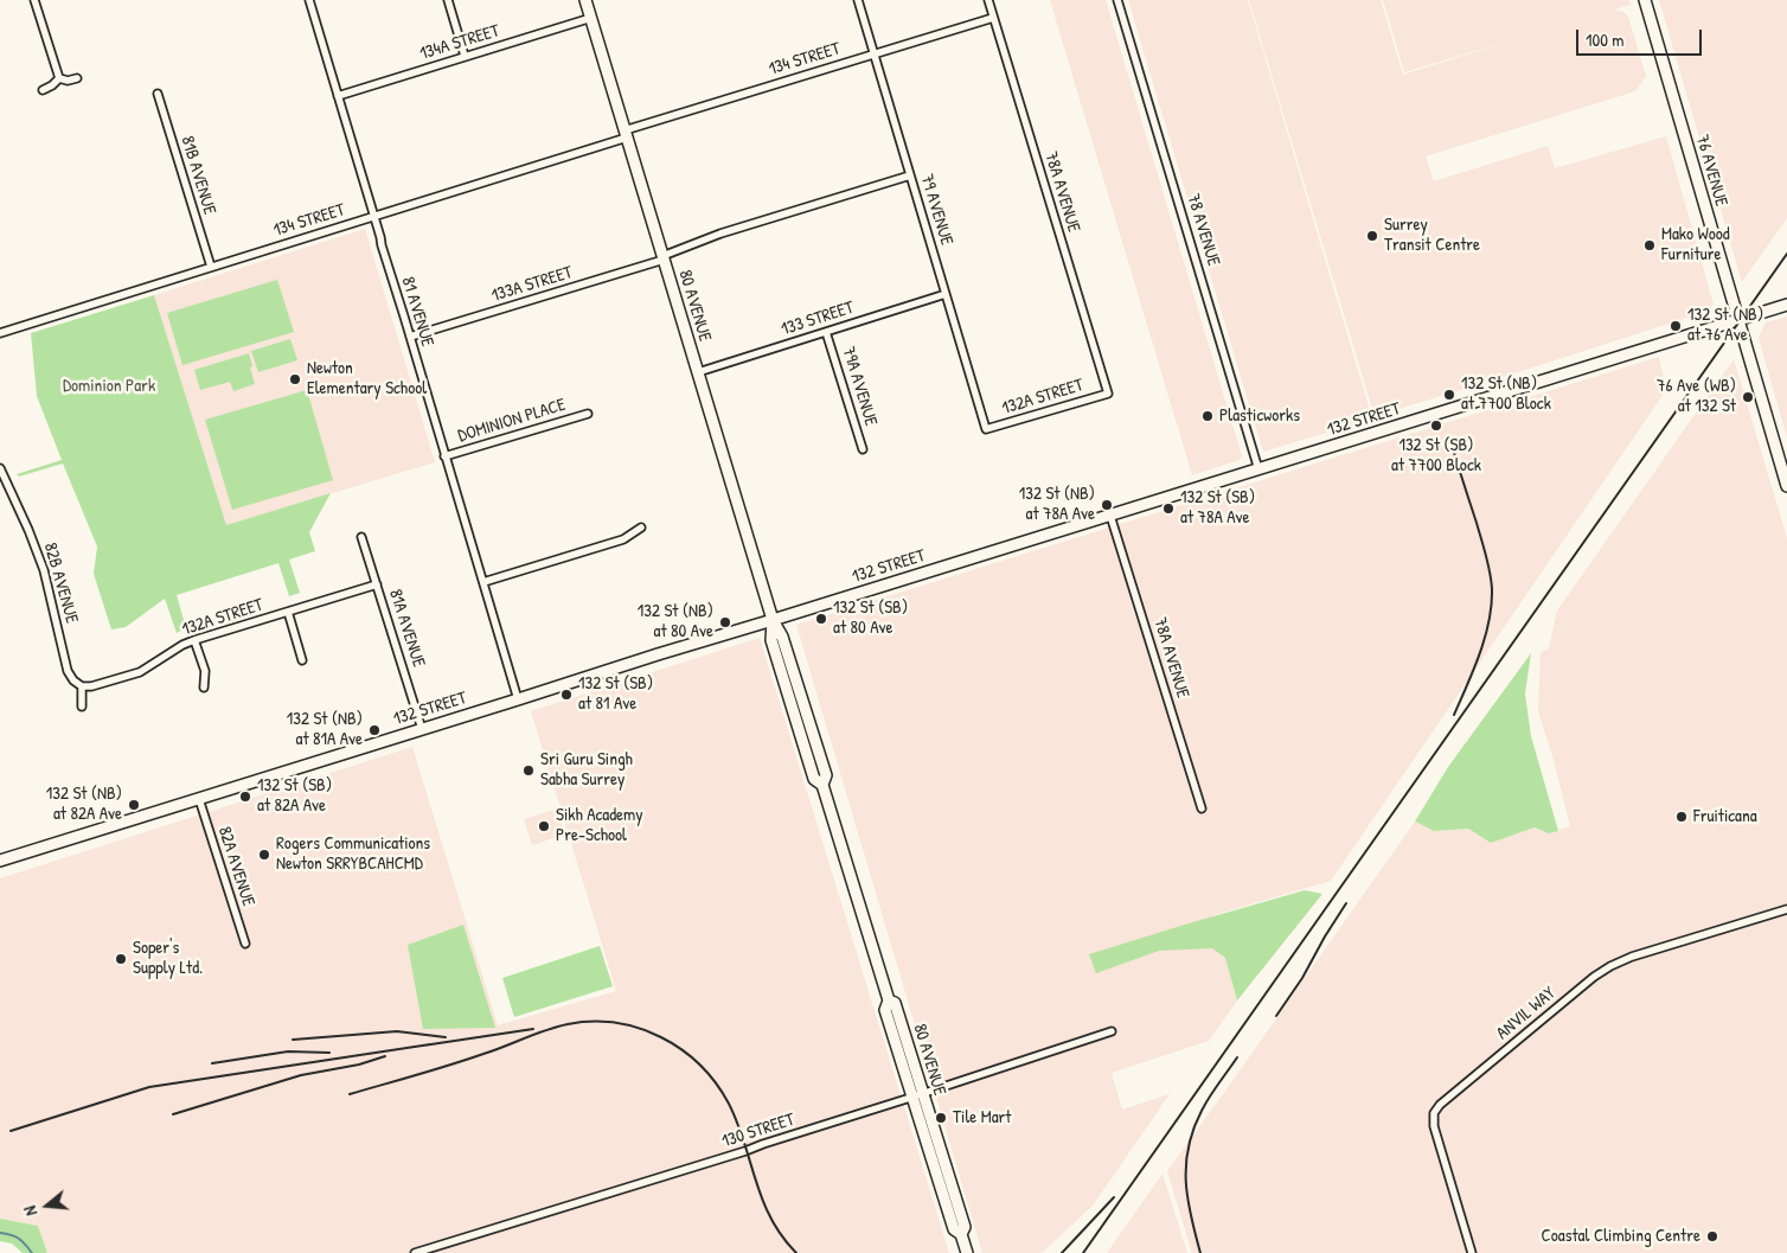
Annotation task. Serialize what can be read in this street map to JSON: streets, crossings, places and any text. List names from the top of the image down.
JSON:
{
  "streets": {
    "main road": ["76 AVENUE", "80 AVENUE", "132 STREET"],
    "street": [
      "134A STREET",
      "134 STREET",
      "81B AVENUE",
      "78A AVENUE",
      "79 AVENUE",
      "78 AVENUE",
      "133A STREET",
      "81 AVENUE",
      "133 STREET",
      "79A AVENUE",
      "132A STREET",
      "DOMINION PLACE",
      "82B AVENUE",
      "81A AVENUE",
      "82A AVENUE",
      "ANVIL WAY",
      "130 STREET"
    ]
  },
  "crossings": [
    ["134A STREET", "80 AVENUE"],
    ["134A STREET", "81 AVENUE"],
    ["134 STREET", "81B AVENUE"],
    ["134 STREET", "78A AVENUE"],
    ["134 STREET", "79 AVENUE"],
    ["134 STREET", "80 AVENUE"],
    ["134 STREET", "81 AVENUE"],
    ["76 AVENUE", "132 STREET"],
    ["78A AVENUE", "132A STREET"],
    ["78A AVENUE", "132 STREET"],
    ["79 AVENUE", "133A STREET"],
    ["79 AVENUE", "133 STREET"],
    ["79 AVENUE", "132A STREET"],
    ["78 AVENUE", "132 STREET"],
    ["133A STREET", "80 AVENUE"],
    ["133A STREET", "81 AVENUE"],
    ["80 AVENUE", "133 STREET"],
    ["80 AVENUE", "132 STREET"],
    ["80 AVENUE", "130 STREET"],
    ["81 AVENUE", "132 STREET"],
    ["81 AVENUE", "DOMINION PLACE"],
    ["133 STREET", "79A AVENUE"],
    ["132A STREET", "82B AVENUE"],
    ["132A STREET", "81A AVENUE"],
    ["132 STREET", "81A AVENUE"],
    ["132 STREET", "82A AVENUE"]
  ],
  "parks": ["Dominion Park"],
  "places": [
    "Surrey Transit Centre",
    "Mako Wood Furniture",
    "132 St (NB) at 76 Ave",
    "Newton Elementary School",
    "132 St (NB) at 7700 Block",
    "76 Ave (WB) at 132 St",
    "Plasticworks",
    "132 St (SB) at 7700 Block",
    "132 St (NB) at 78A Ave",
    "132 St (SB) at 78A Ave",
    "132 St (SB) at 80 Ave",
    "132 St (NB) at 80 Ave",
    "132 St (SB) at 81 Ave",
    "132 St (NB) at 81A Ave",
    "Sri Guru Singh Sabha Surrey",
    "132 St (SB) at 82A Ave",
    "132 St (NB) at 82A Ave",
    "Fruiticana",
    "Sikh Academy Pre-School",
    "Rogers Communications Newton SRRYBCAHCMD",
    "Soper's Supply Ltd.",
    "Tile Mart",
    "Coastal Climbing Centre"
  ],
  "scale_bar": "100 m",
  "north": "left"
}
